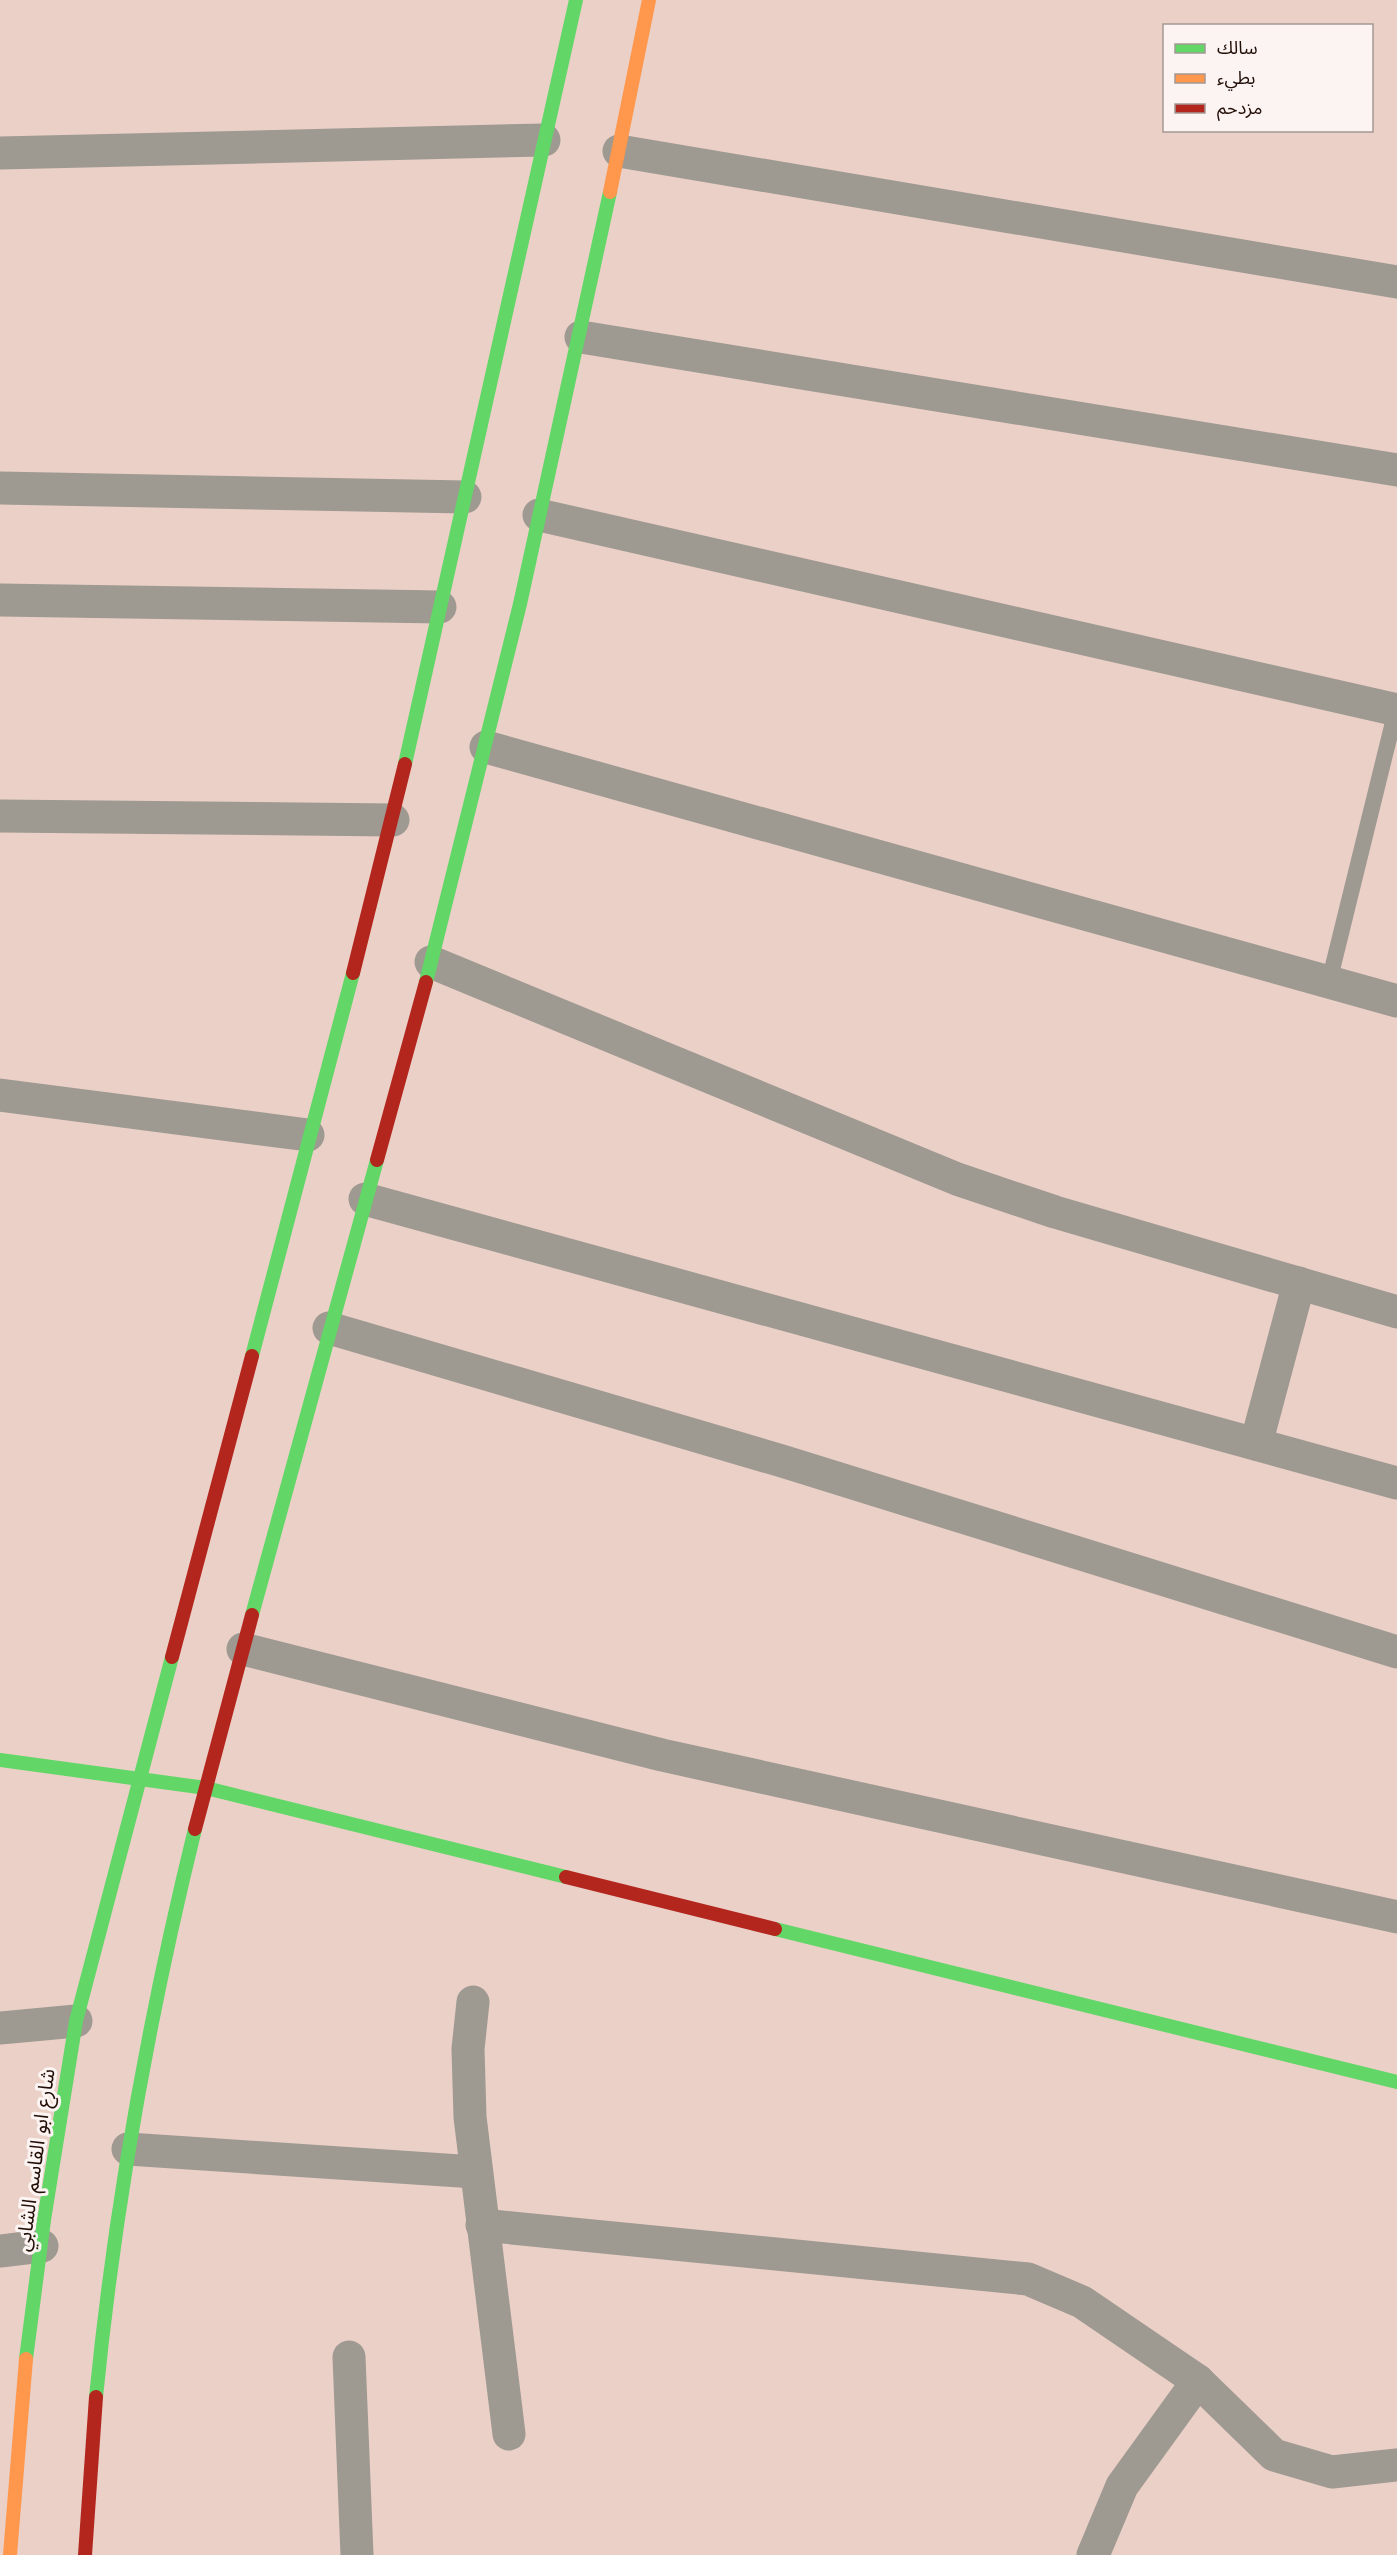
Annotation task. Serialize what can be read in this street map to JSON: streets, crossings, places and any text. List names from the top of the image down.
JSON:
{
  "streets": {
    "street": ["شارع ابو القاسم الشابي"]
  },
  "legend": ["سالك", "بطيء", "مزدحم"]
}
